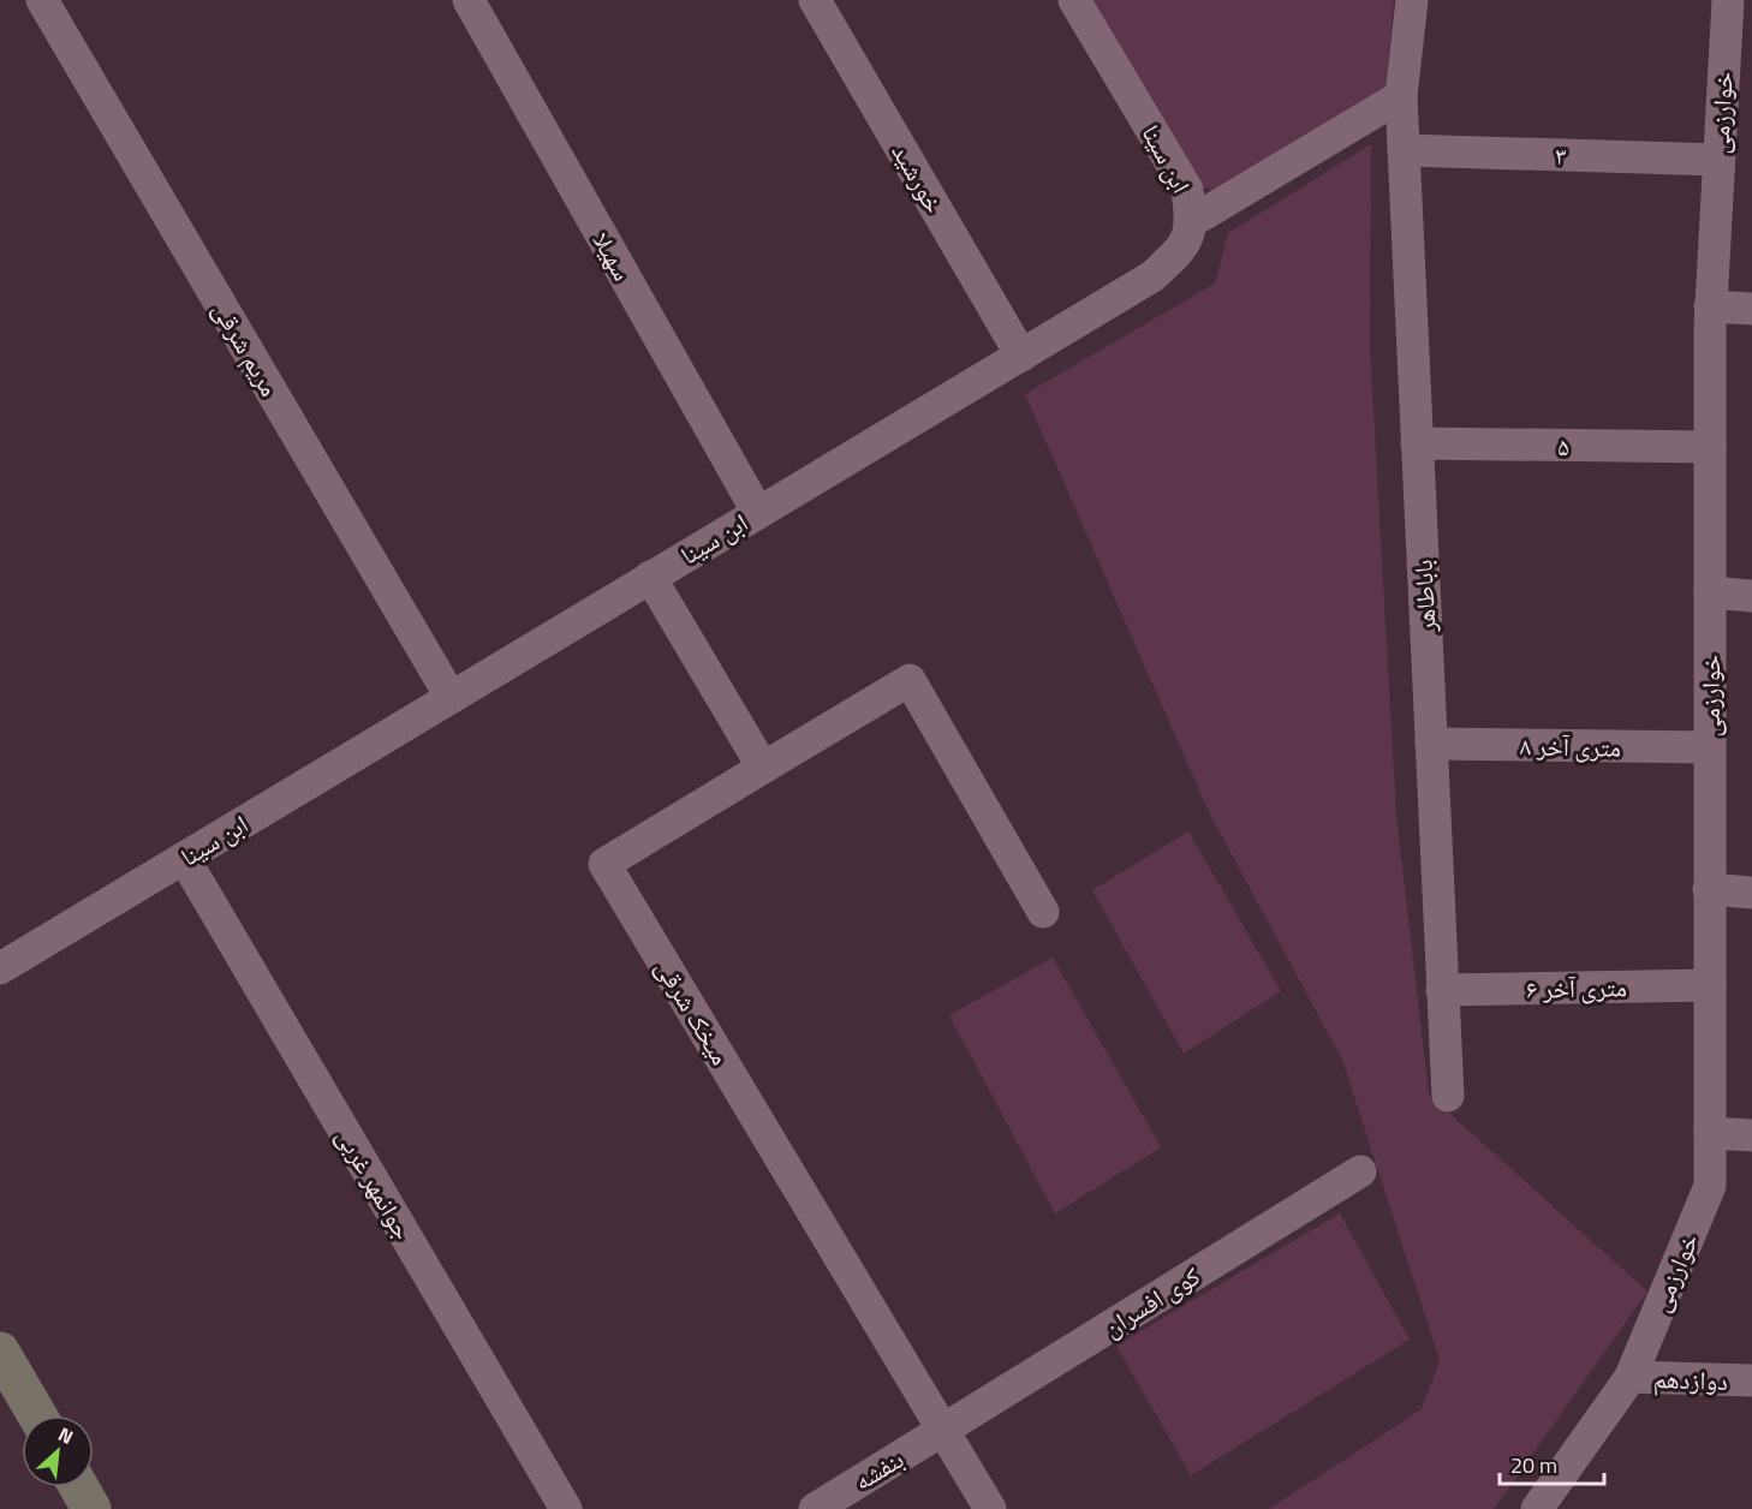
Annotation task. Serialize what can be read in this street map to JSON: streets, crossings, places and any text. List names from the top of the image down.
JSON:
{
  "streets": {
    "street": [
      "خوارزمی",
      "۳",
      "ابن سینا",
      "خورشید",
      "سهیلا",
      "مریم شرقی",
      "۵",
      "باباطاهر",
      "۸ متری آخر",
      "۶ متری آخر",
      "میخک شرقی",
      "جوانمهر غربی",
      "کوی افسران",
      "دوازدهم",
      "بنفشه"
    ]
  },
  "crossings": [
    ["خوارزمی", "۳"],
    ["خوارزمی", "۵"],
    ["خوارزمی", "۸ متری آخر"],
    ["خوارزمی", "۶ متری آخر"],
    ["خوارزمی", "دوازدهم"],
    ["۳", "باباطاهر"],
    ["ابن سینا", "خورشید"],
    ["ابن سینا", "سهیلا"],
    ["ابن سینا", "مریم شرقی"],
    ["ابن سینا", "جوانمهر غربی"],
    ["۵", "باباطاهر"],
    ["باباطاهر", "۸ متری آخر"],
    ["باباطاهر", "۶ متری آخر"],
    ["میخک شرقی", "کوی افسران"],
    ["میخک شرقی", "بنفشه"],
    ["کوی افسران", "بنفشه"]
  ],
  "scale_bar": "20 m",
  "north": "top right"
}
